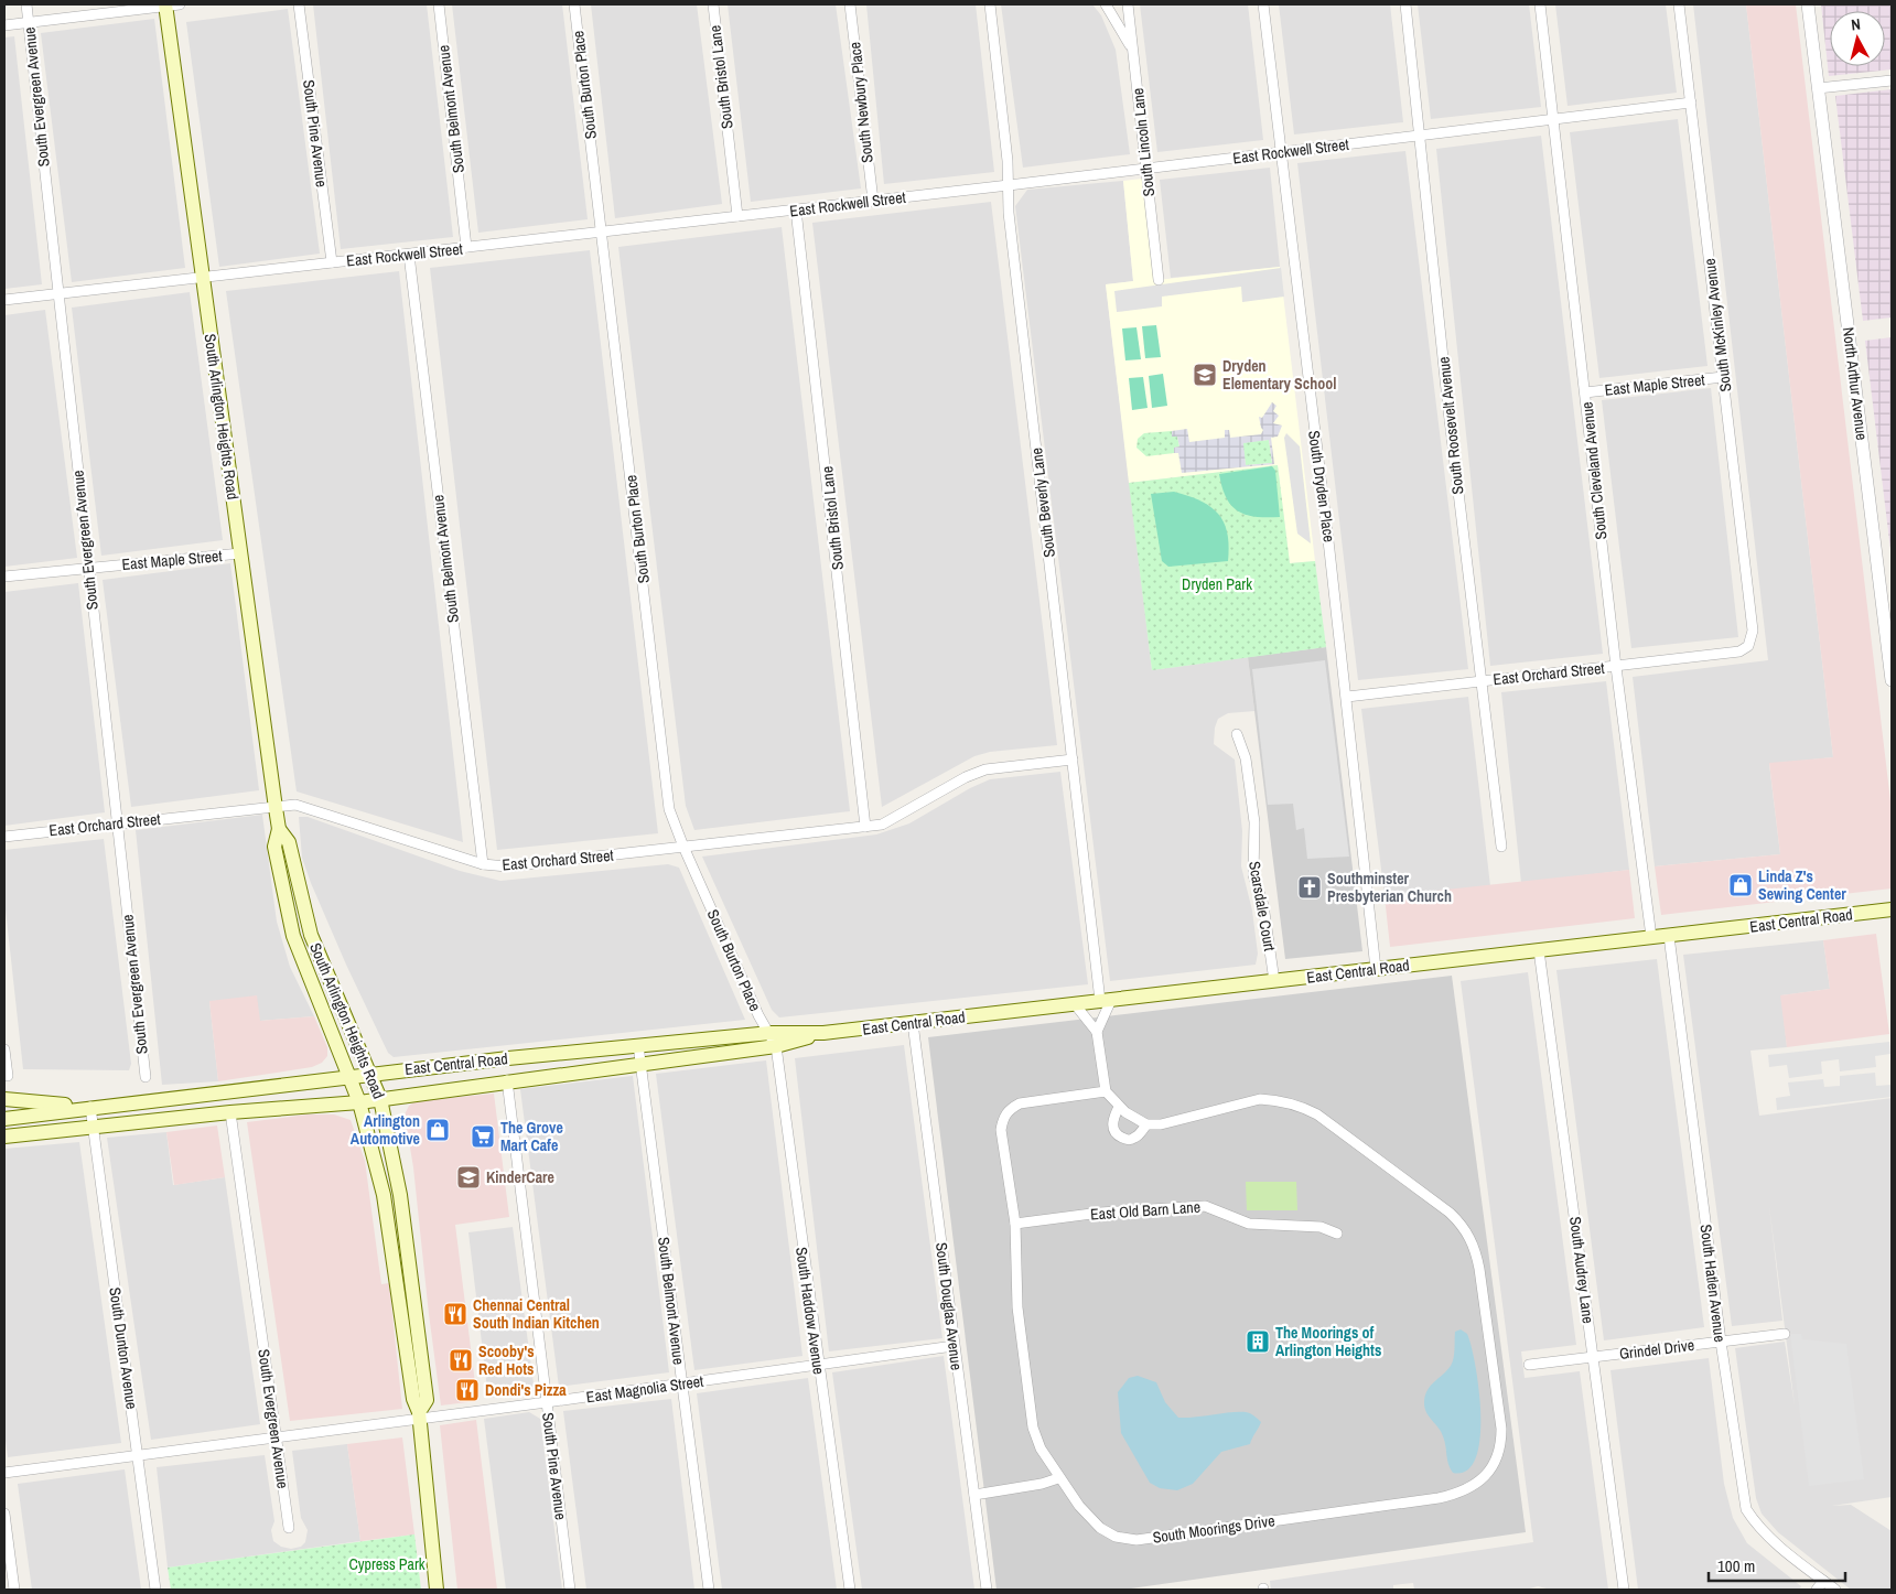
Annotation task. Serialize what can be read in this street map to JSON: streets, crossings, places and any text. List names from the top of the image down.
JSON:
{
  "streets": {
    "main road": ["South Arlington Heights Road", "East Central Road"],
    "street": [
      "South Bristol Lane",
      "South Burton Place",
      "South Evergreen Avenue",
      "South Newbury Place",
      "South Belmont Avenue",
      "South Pine Avenue",
      "South Lincoln Lane",
      "East Rockwell Street",
      "South McKinley Avenue",
      "North Arthur Avenue",
      "East Maple Street",
      "South Roosevelt Avenue",
      "South Cleveland Avenue",
      "South Dryden Place",
      "South Beverly Lane",
      "East Orchard Street",
      "Scarsdale Court",
      "East Old Barn Lane",
      "South Audrey Lane",
      "South Hatlen Avenue",
      "South Douglas Avenue",
      "South Haddow Avenue",
      "South Dunton Avenue",
      "Grindel Drive",
      "East Magnolia Street",
      "South Moorings Drive"
    ]
  },
  "crossings": [
    ["South Bristol Lane", "East Rockwell Street"],
    ["South Bristol Lane", "East Orchard Street"],
    ["South Burton Place", "East Rockwell Street"],
    ["South Burton Place", "East Orchard Street"],
    ["South Burton Place", "East Central Road"],
    ["South Burton Place", "South Haddow Avenue"],
    ["South Evergreen Avenue", "East Rockwell Street"],
    ["South Evergreen Avenue", "East Maple Street"],
    ["South Evergreen Avenue", "East Orchard Street"],
    ["South Evergreen Avenue", "East Central Road"],
    ["South Evergreen Avenue", "East Magnolia Street"],
    ["South Newbury Place", "East Rockwell Street"],
    ["South Belmont Avenue", "East Rockwell Street"],
    ["South Belmont Avenue", "East Orchard Street"],
    ["South Belmont Avenue", "East Central Road"],
    ["South Belmont Avenue", "East Magnolia Street"],
    ["South Pine Avenue", "East Rockwell Street"],
    ["South Pine Avenue", "East Central Road"],
    ["South Pine Avenue", "East Magnolia Street"],
    ["South Lincoln Lane", "East Rockwell Street"],
    ["East Rockwell Street", "South McKinley Avenue"],
    ["East Rockwell Street", "South Arlington Heights Road"],
    ["East Rockwell Street", "South Roosevelt Avenue"],
    ["East Rockwell Street", "South Cleveland Avenue"],
    ["East Rockwell Street", "South Dryden Place"],
    ["East Rockwell Street", "South Beverly Lane"],
    ["South McKinley Avenue", "East Maple Street"],
    ["South McKinley Avenue", "East Orchard Street"],
    ["East Maple Street", "South Arlington Heights Road"],
    ["East Maple Street", "South Cleveland Avenue"],
    ["South Arlington Heights Road", "East Orchard Street"],
    ["South Arlington Heights Road", "East Central Road"],
    ["South Arlington Heights Road", "East Magnolia Street"],
    ["South Roosevelt Avenue", "East Orchard Street"],
    ["South Cleveland Avenue", "East Orchard Street"],
    ["South Cleveland Avenue", "East Central Road"],
    ["South Dryden Place", "East Orchard Street"],
    ["South Dryden Place", "East Central Road"],
    ["South Beverly Lane", "East Orchard Street"],
    ["South Beverly Lane", "East Central Road"],
    ["Scarsdale Court", "East Central Road"],
    ["East Central Road", "South Audrey Lane"],
    ["East Central Road", "South Hatlen Avenue"],
    ["East Central Road", "South Douglas Avenue"],
    ["East Central Road", "South Haddow Avenue"],
    ["East Central Road", "South Dunton Avenue"],
    ["East Old Barn Lane", "South Moorings Drive"],
    ["South Audrey Lane", "Grindel Drive"],
    ["South Hatlen Avenue", "Grindel Drive"],
    ["South Douglas Avenue", "East Magnolia Street"],
    ["South Haddow Avenue", "East Magnolia Street"],
    ["South Dunton Avenue", "East Magnolia Street"]
  ],
  "parks": ["Dryden Park", "Cypress Park"],
  "places": {
    "school or university": ["Dryden Elementary School", "KinderCare"],
    "shop": ["Linda Z's Sewing Center", "Arlington Automotive"],
    "church": ["Southminster Presbyterian Church"],
    "supermarket": ["The Grove Mart Cafe"],
    "restaurant": ["Chennai Central South Indian Kitchen", "Scooby's Red Hots", "Dondi's Pizza"],
    "building": ["The Moorings of Arlington Heights"]
  },
  "scale_bar": "100 m",
  "north": "top"
}
